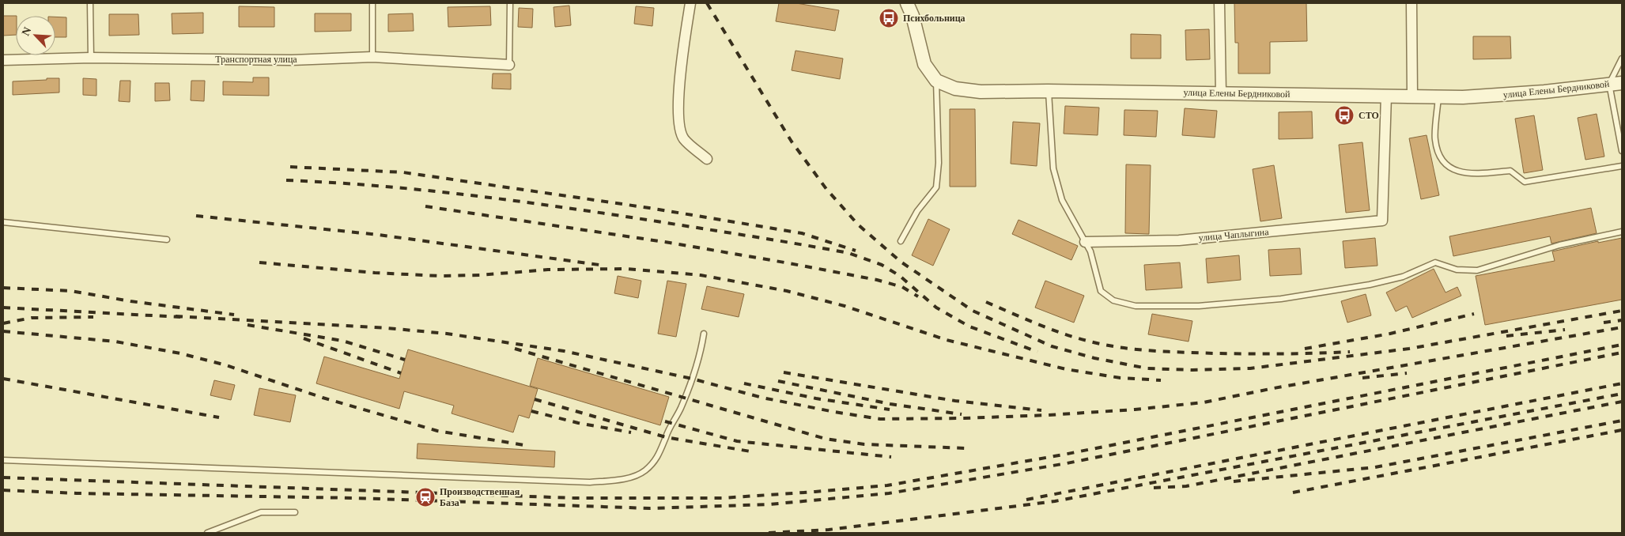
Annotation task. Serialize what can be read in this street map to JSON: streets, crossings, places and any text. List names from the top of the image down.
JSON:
{
  "streets": {
    "street": ["Транспортная улица", "улица Елены Бердниковой", "улица Чаплыгина"]
  },
  "crossings": [
    ["улица Елены Бердниковой", "улица Чаплыгина"]
  ],
  "places": {
    "bus stop": ["Психбольница", "СТО"],
    "station": ["Производственная База"]
  },
  "north": "top left"
}
